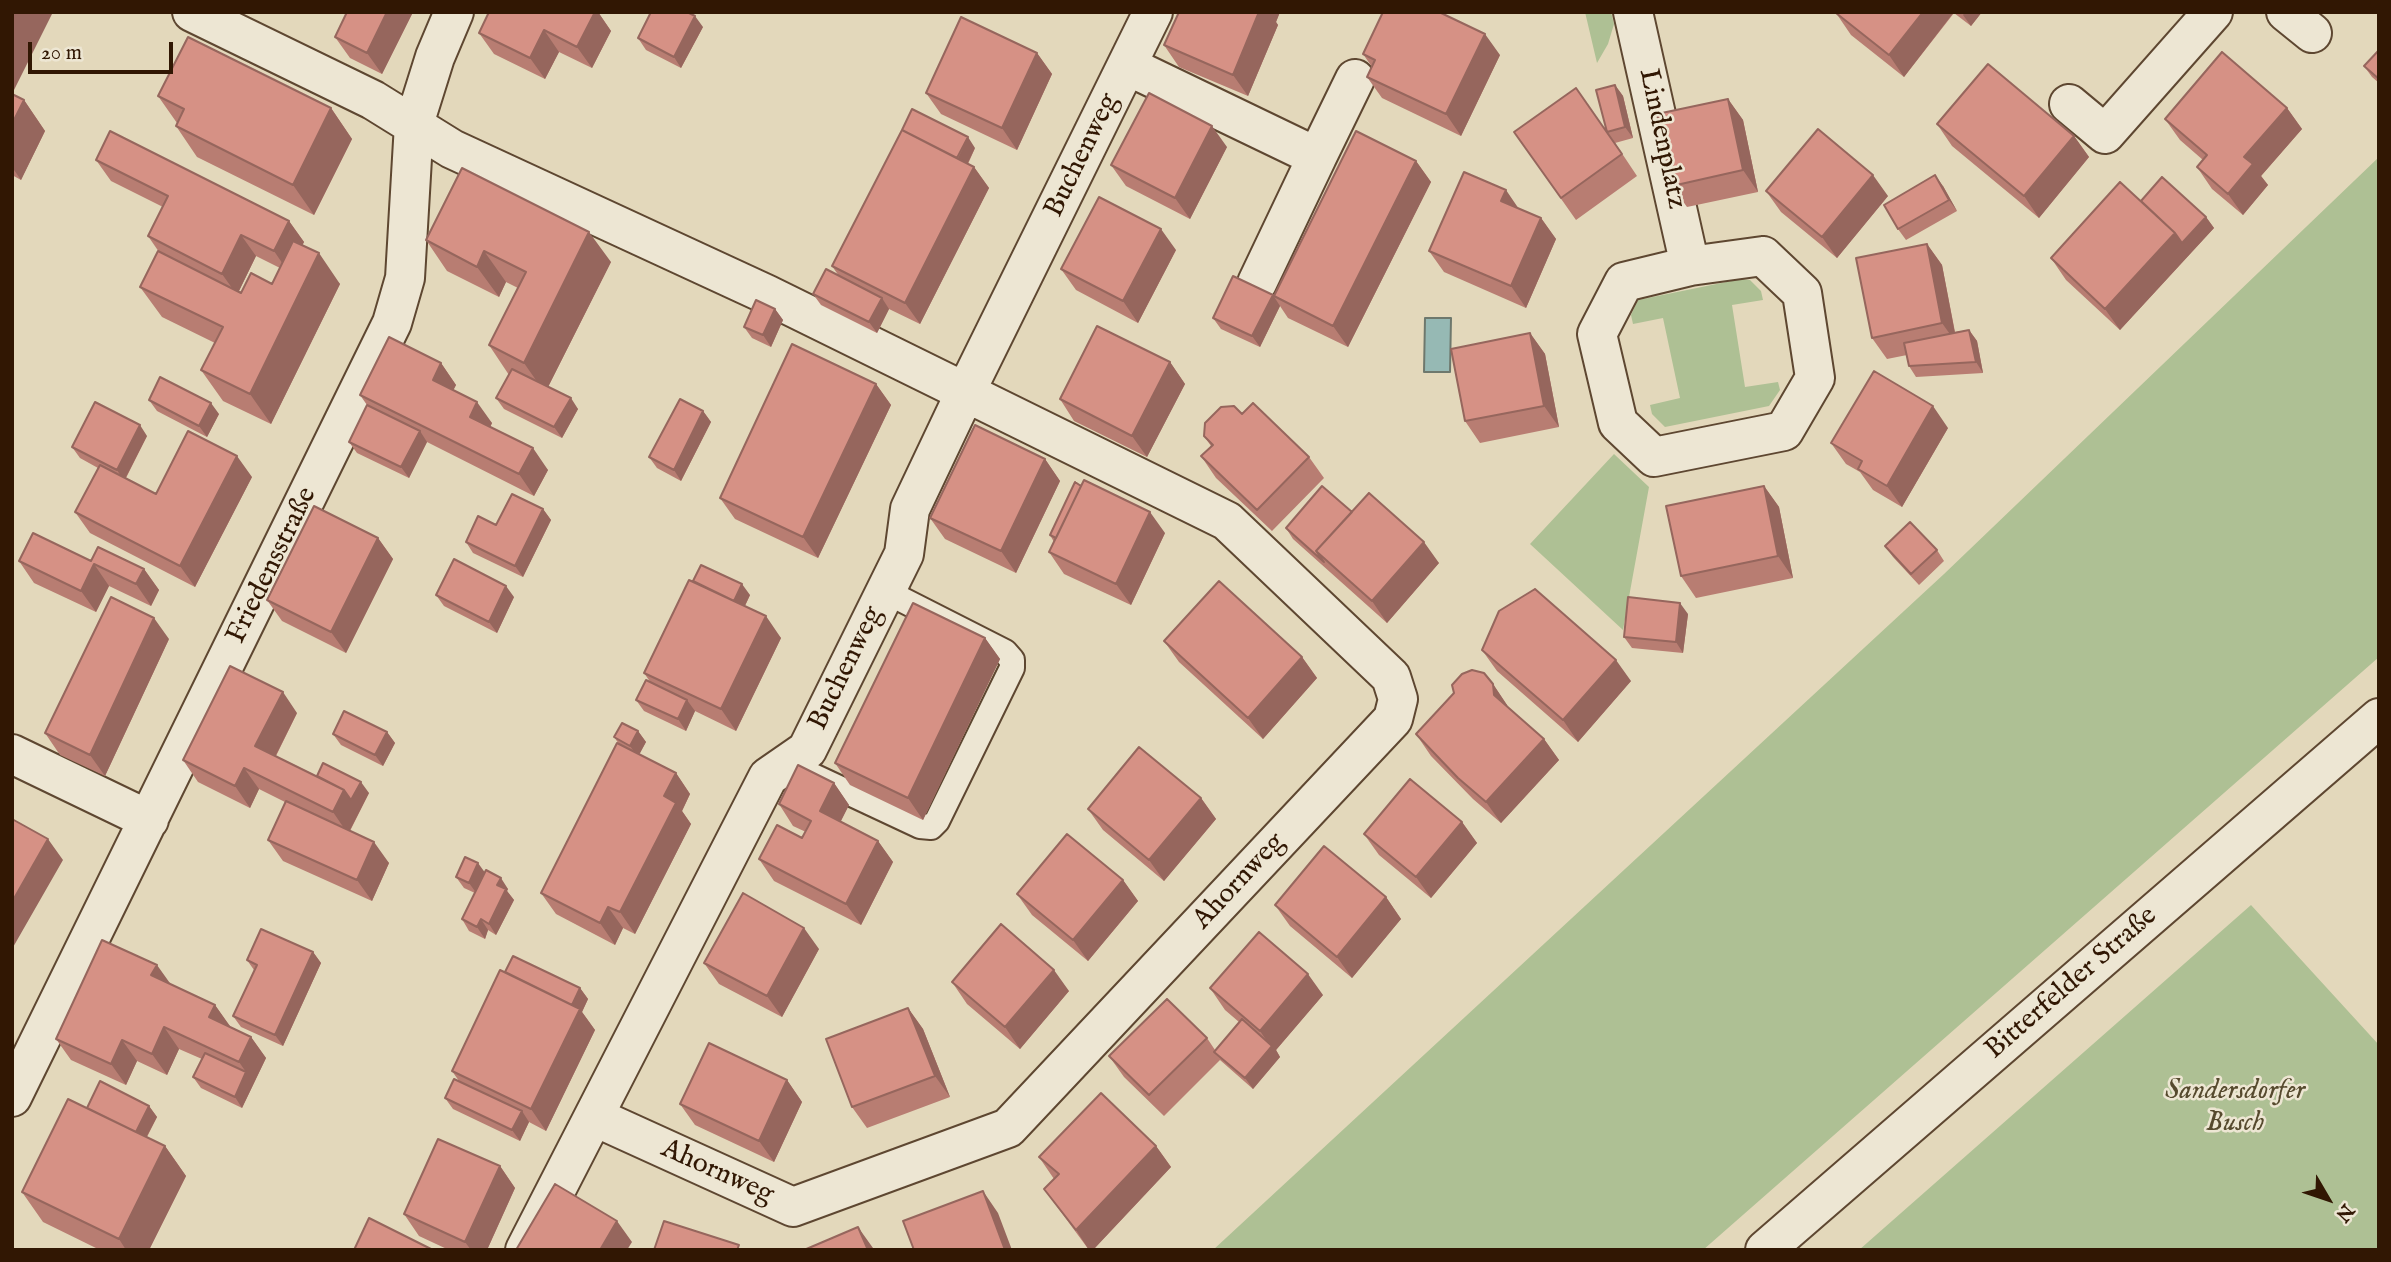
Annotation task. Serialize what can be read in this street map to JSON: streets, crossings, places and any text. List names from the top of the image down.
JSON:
{
  "streets": {
    "street": [
      "Lindenplatz",
      "Buchenweg",
      "Friedensstraße",
      "Ahornweg",
      "Bitterfelder Straße"
    ]
  },
  "crossings": [
    ["Buchenweg", "Ahornweg"],
    ["Friedensstraße", "Ahornweg"]
  ],
  "parks": ["Sandersdorfer Busch"],
  "scale_bar": "20 m",
  "north": "bottom right"
}
